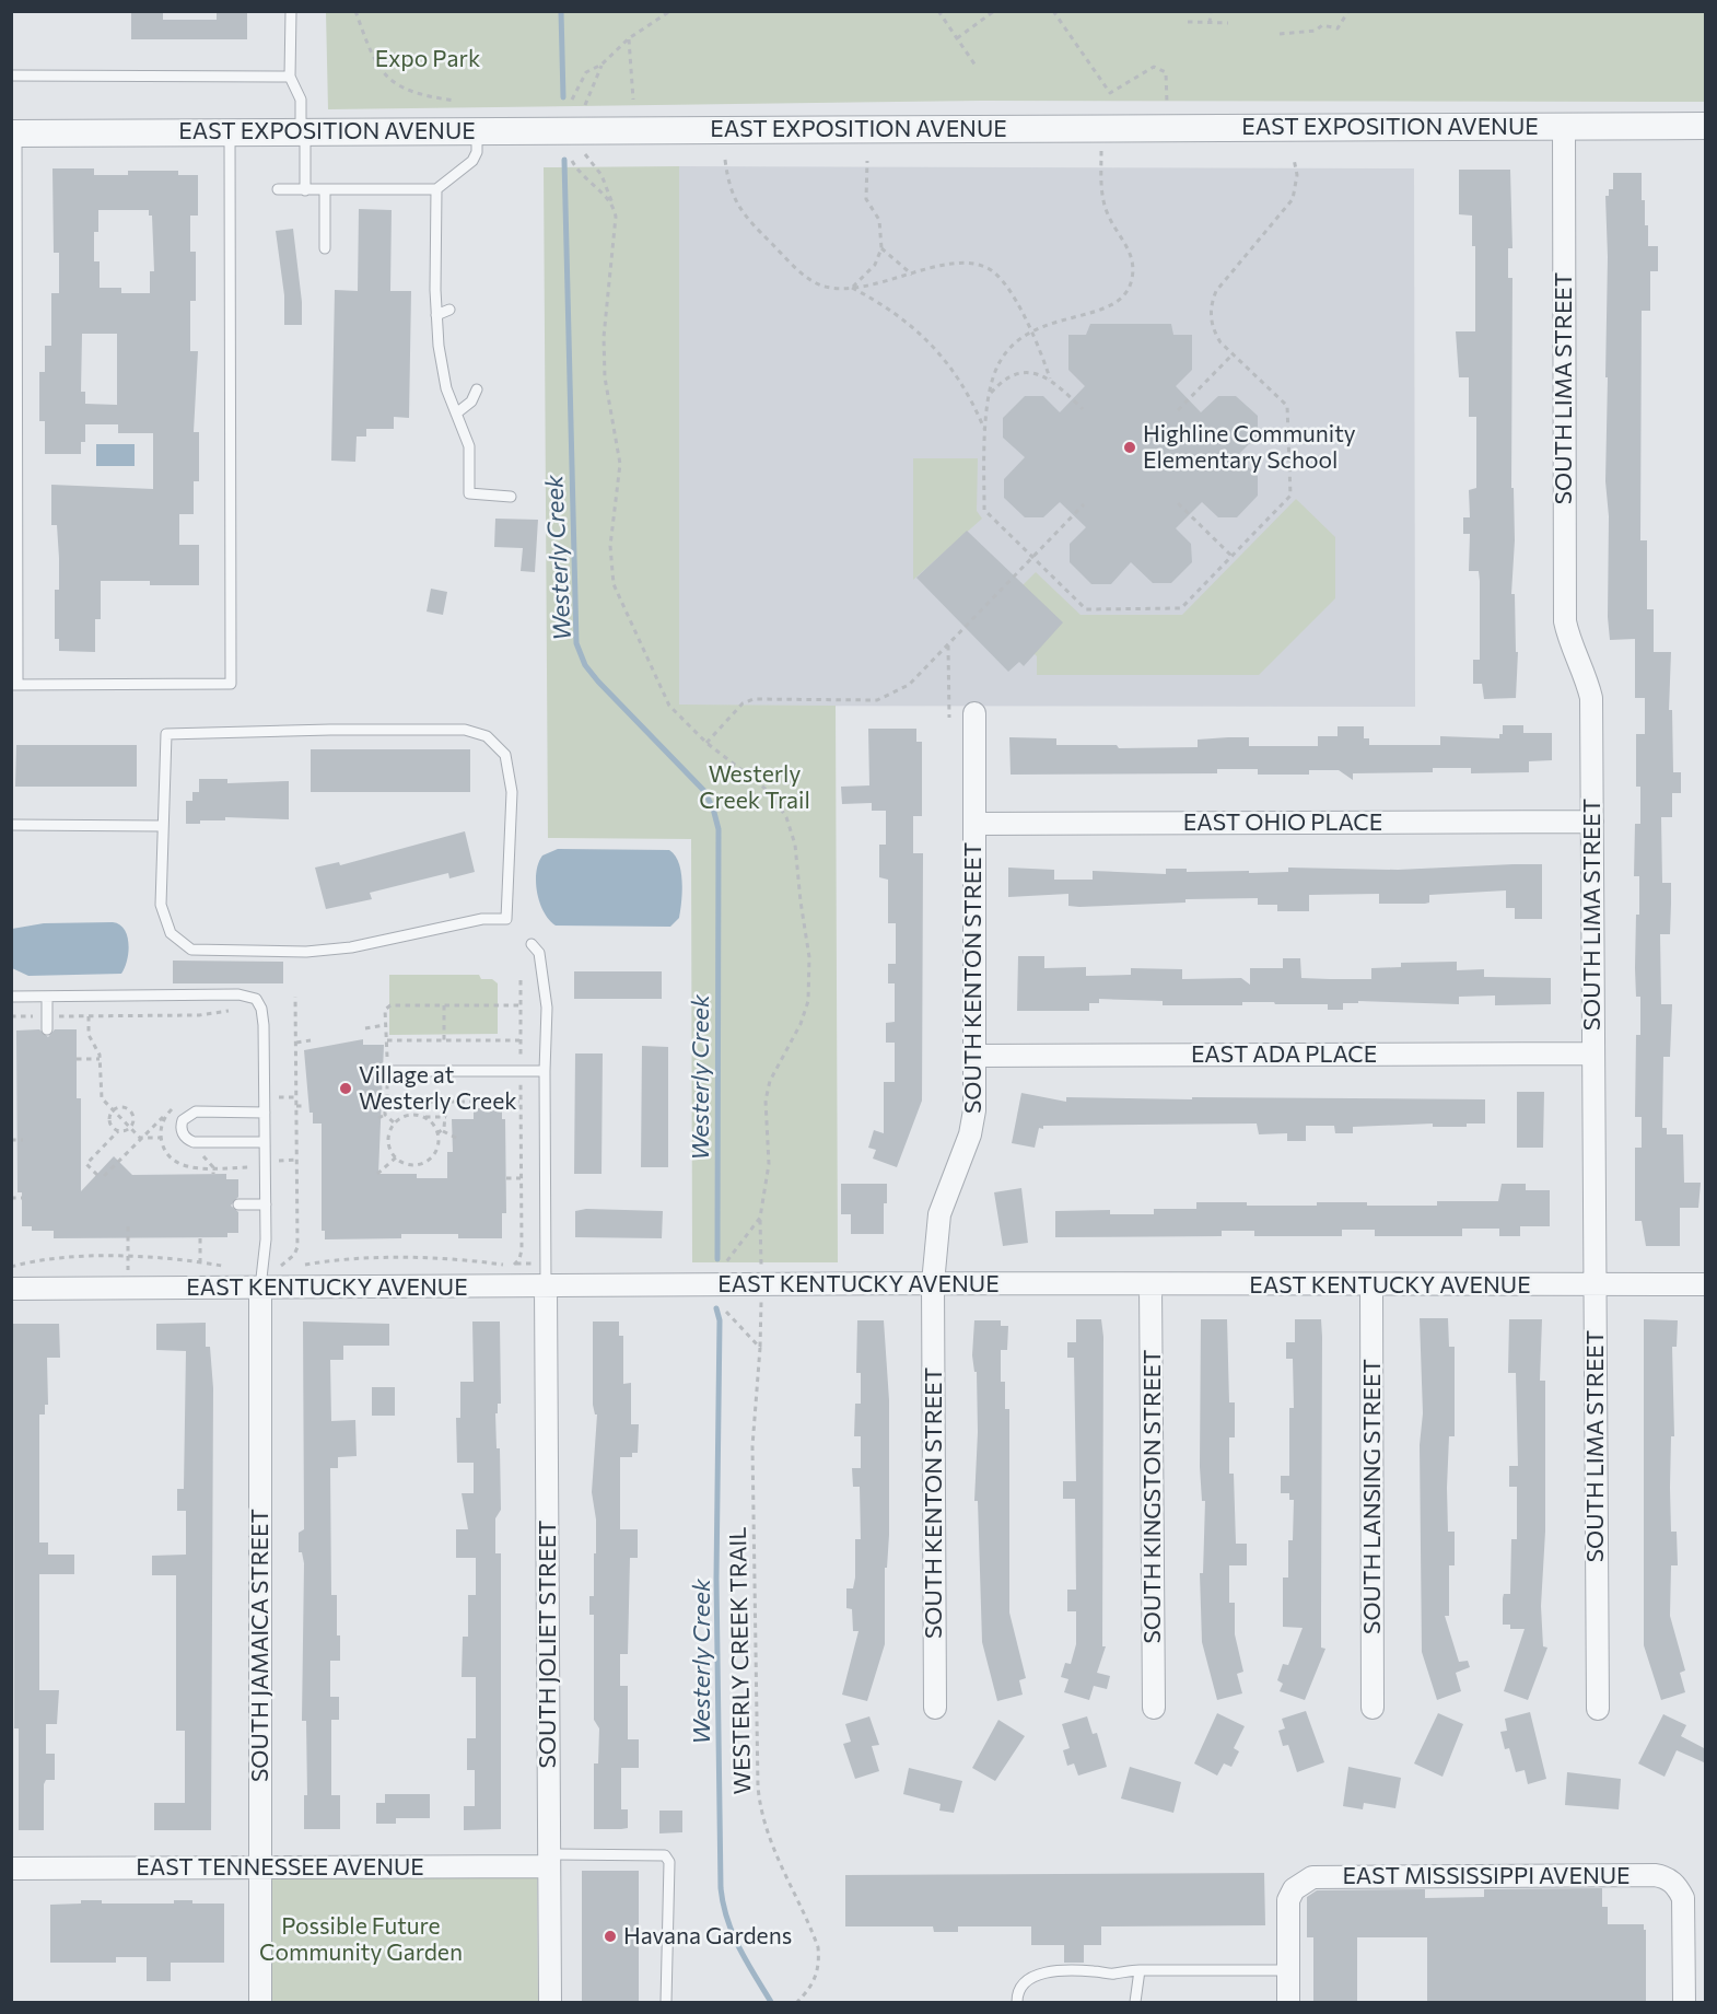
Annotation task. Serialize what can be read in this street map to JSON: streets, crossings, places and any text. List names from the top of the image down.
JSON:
{
  "streets": {
    "street": [
      "EAST EXPOSITION AVENUE",
      "SOUTH LIMA STREET",
      "EAST OHIO PLACE",
      "SOUTH KENTON STREET",
      "EAST ADA PLACE",
      "EAST KENTUCKY AVENUE",
      "SOUTH KINGSTON STREET",
      "SOUTH LANSING STREET",
      "SOUTH JOLIET STREET",
      "SOUTH JAMAICA STREET",
      "EAST TENNESSEE AVENUE",
      "EAST MISSISSIPPI AVENUE"
    ],
    "path": ["WESTERLY CREEK TRAIL"]
  },
  "crossings": [
    ["EAST EXPOSITION AVENUE", "SOUTH LIMA STREET"],
    ["SOUTH LIMA STREET", "EAST OHIO PLACE"],
    ["SOUTH LIMA STREET", "EAST ADA PLACE"],
    ["SOUTH LIMA STREET", "EAST KENTUCKY AVENUE"],
    ["EAST OHIO PLACE", "SOUTH KENTON STREET"],
    ["SOUTH KENTON STREET", "EAST ADA PLACE"],
    ["SOUTH KENTON STREET", "EAST KENTUCKY AVENUE"],
    ["EAST KENTUCKY AVENUE", "SOUTH KINGSTON STREET"],
    ["EAST KENTUCKY AVENUE", "SOUTH LANSING STREET"],
    ["EAST KENTUCKY AVENUE", "SOUTH JOLIET STREET"],
    ["EAST KENTUCKY AVENUE", "SOUTH JAMAICA STREET"],
    ["SOUTH JOLIET STREET", "EAST TENNESSEE AVENUE"],
    ["SOUTH JAMAICA STREET", "EAST TENNESSEE AVENUE"]
  ],
  "water": ["Westerly Creek"],
  "parks": ["Expo Park", "Westerly Creek Trail", "Possible Future Community Garden"],
  "places": ["Highline Community Elementary School", "Village at Westerly Creek", "Havana Gardens"]
}
